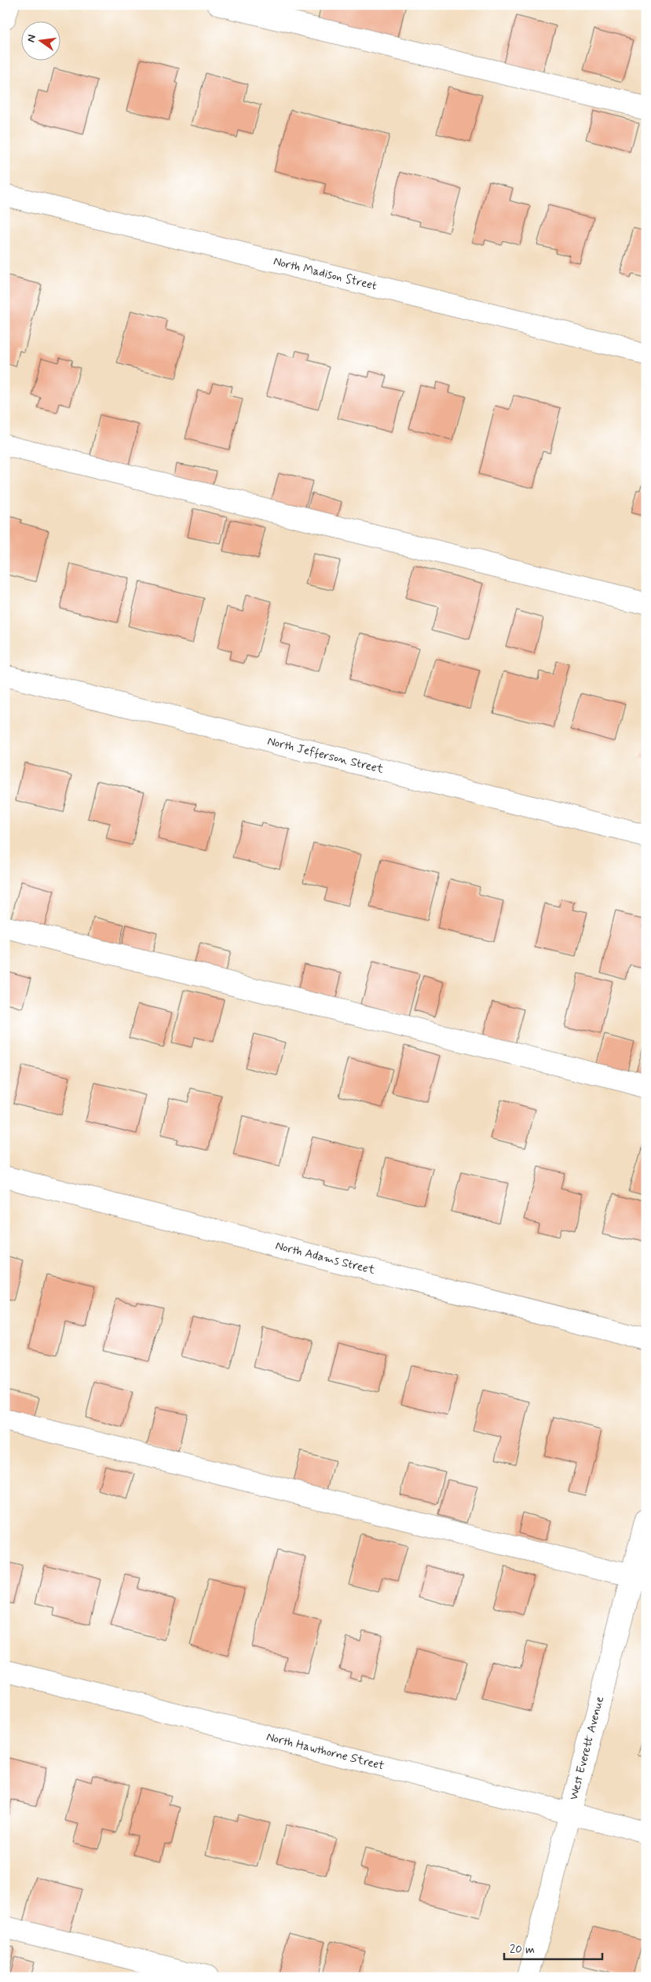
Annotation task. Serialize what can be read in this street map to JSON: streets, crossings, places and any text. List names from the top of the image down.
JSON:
{
  "streets": {
    "street": [
      "North Madison Street",
      "North Jefferson Street",
      "North Adams Street",
      "West Everett Avenue",
      "North Hawthorne Street"
    ]
  },
  "crossings": [
    ["West Everett Avenue", "North Hawthorne Street"]
  ],
  "scale_bar": "20 m",
  "north": "left"
}
